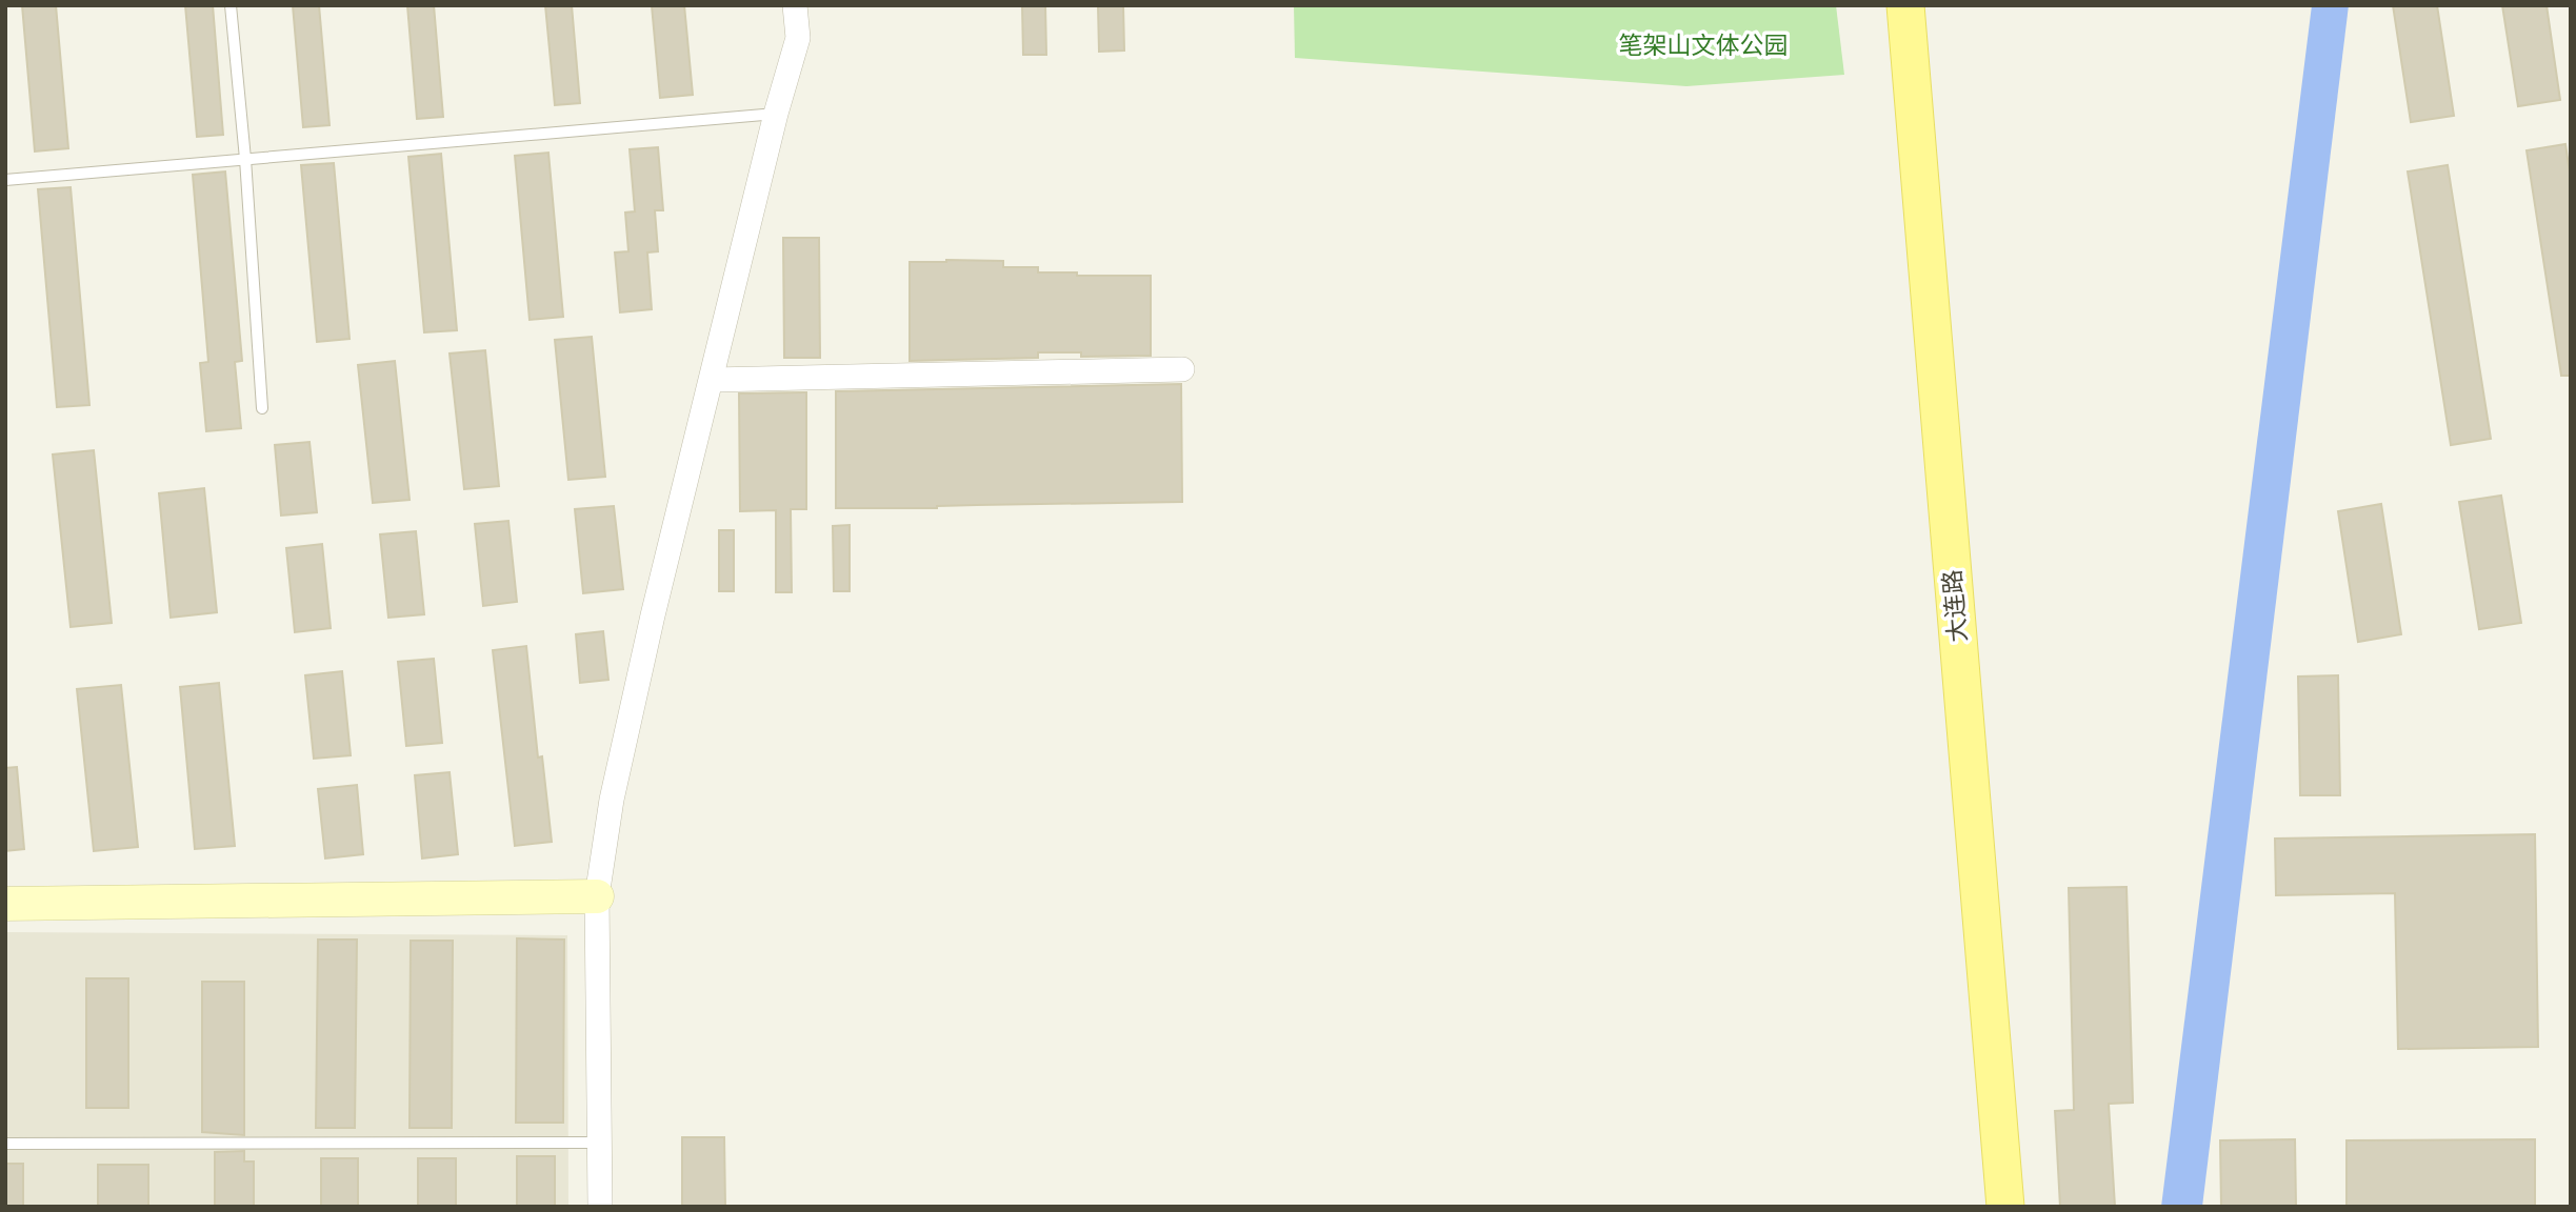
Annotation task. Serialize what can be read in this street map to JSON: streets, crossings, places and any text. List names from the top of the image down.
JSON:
{
  "streets": {
    "main road": ["大连路"]
  },
  "parks": ["笔架山文体公园"]
}
